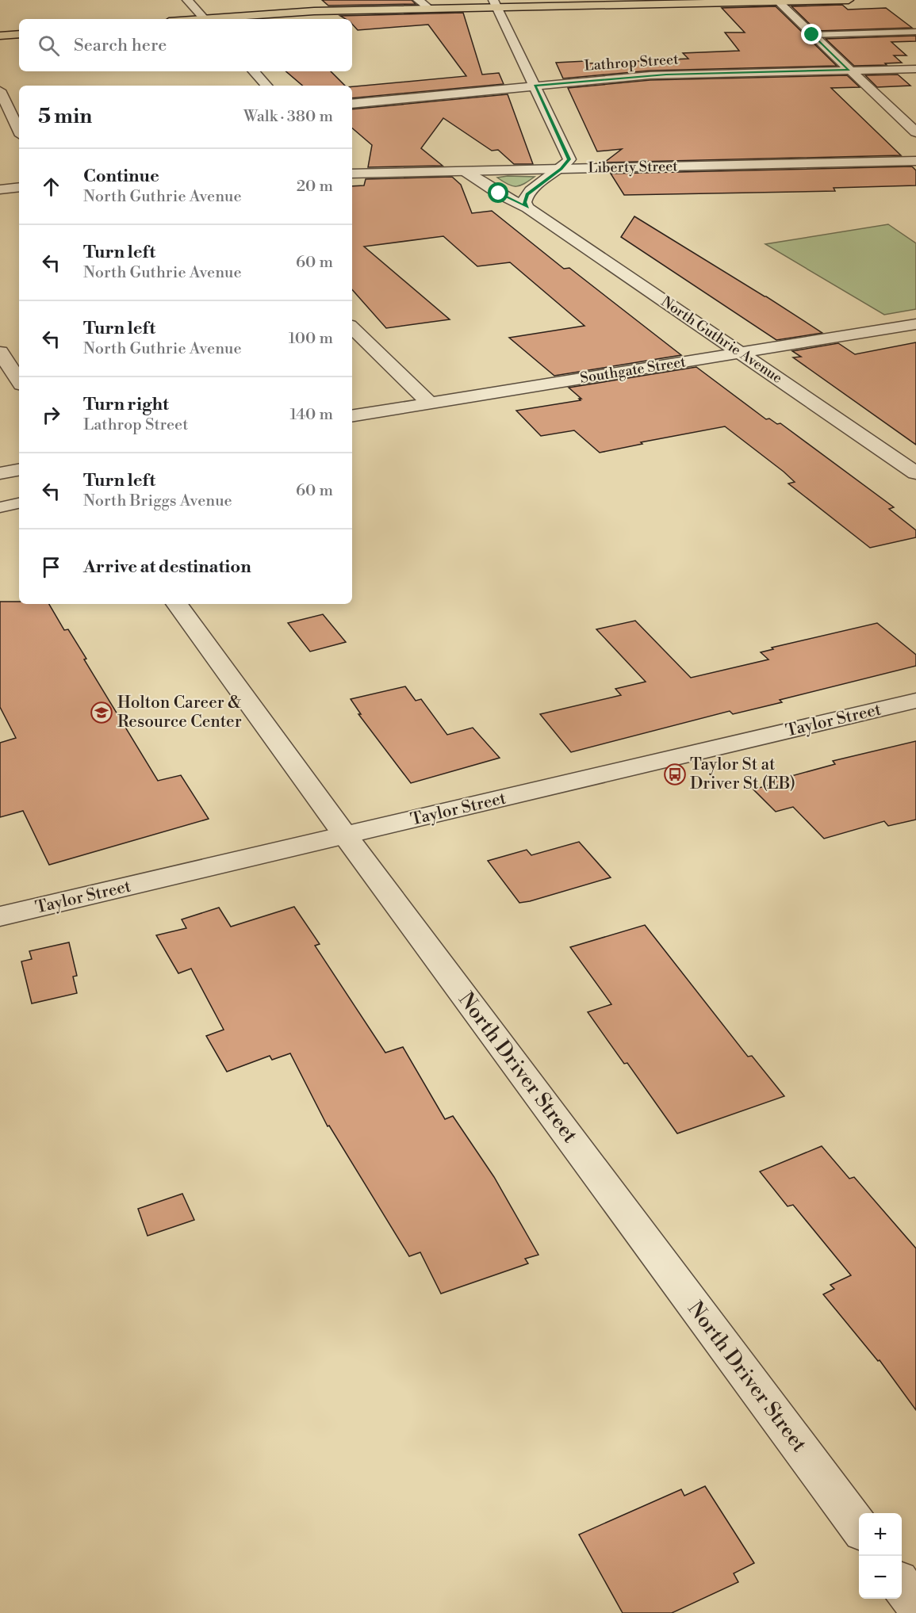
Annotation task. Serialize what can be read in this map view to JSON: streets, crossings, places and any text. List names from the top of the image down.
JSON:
{
  "streets": {
    "street": [
      "Lathrop Street",
      "Liberty Street",
      "North Guthrie Avenue",
      "Southgate Street",
      "Taylor Street",
      "North Driver Street"
    ]
  },
  "crossings": [
    ["Liberty Street", "North Guthrie Avenue"],
    ["North Guthrie Avenue", "Southgate Street"],
    ["Taylor Street", "North Driver Street"]
  ],
  "places": {
    "school or university": ["Holton Career & Resource Center"],
    "bus stop": ["Taylor St at Driver St (EB)"]
  },
  "page": {
    "search": "Search here",
    "heading": ["5 min", "Walk · 380 m"],
    "list": [
      ["Continue", "North Guthrie Avenue", "20 m"],
      ["Turn left", "North Guthrie Avenue", "60 m"],
      ["Turn left", "North Guthrie Avenue", "100 m"],
      ["Turn right", "Lathrop Street", "140 m"],
      ["Turn left", "North Briggs Avenue", "60 m"],
      "Arrive at destination"
    ],
    "map_buttons": ["+", "−"]
  }
}
